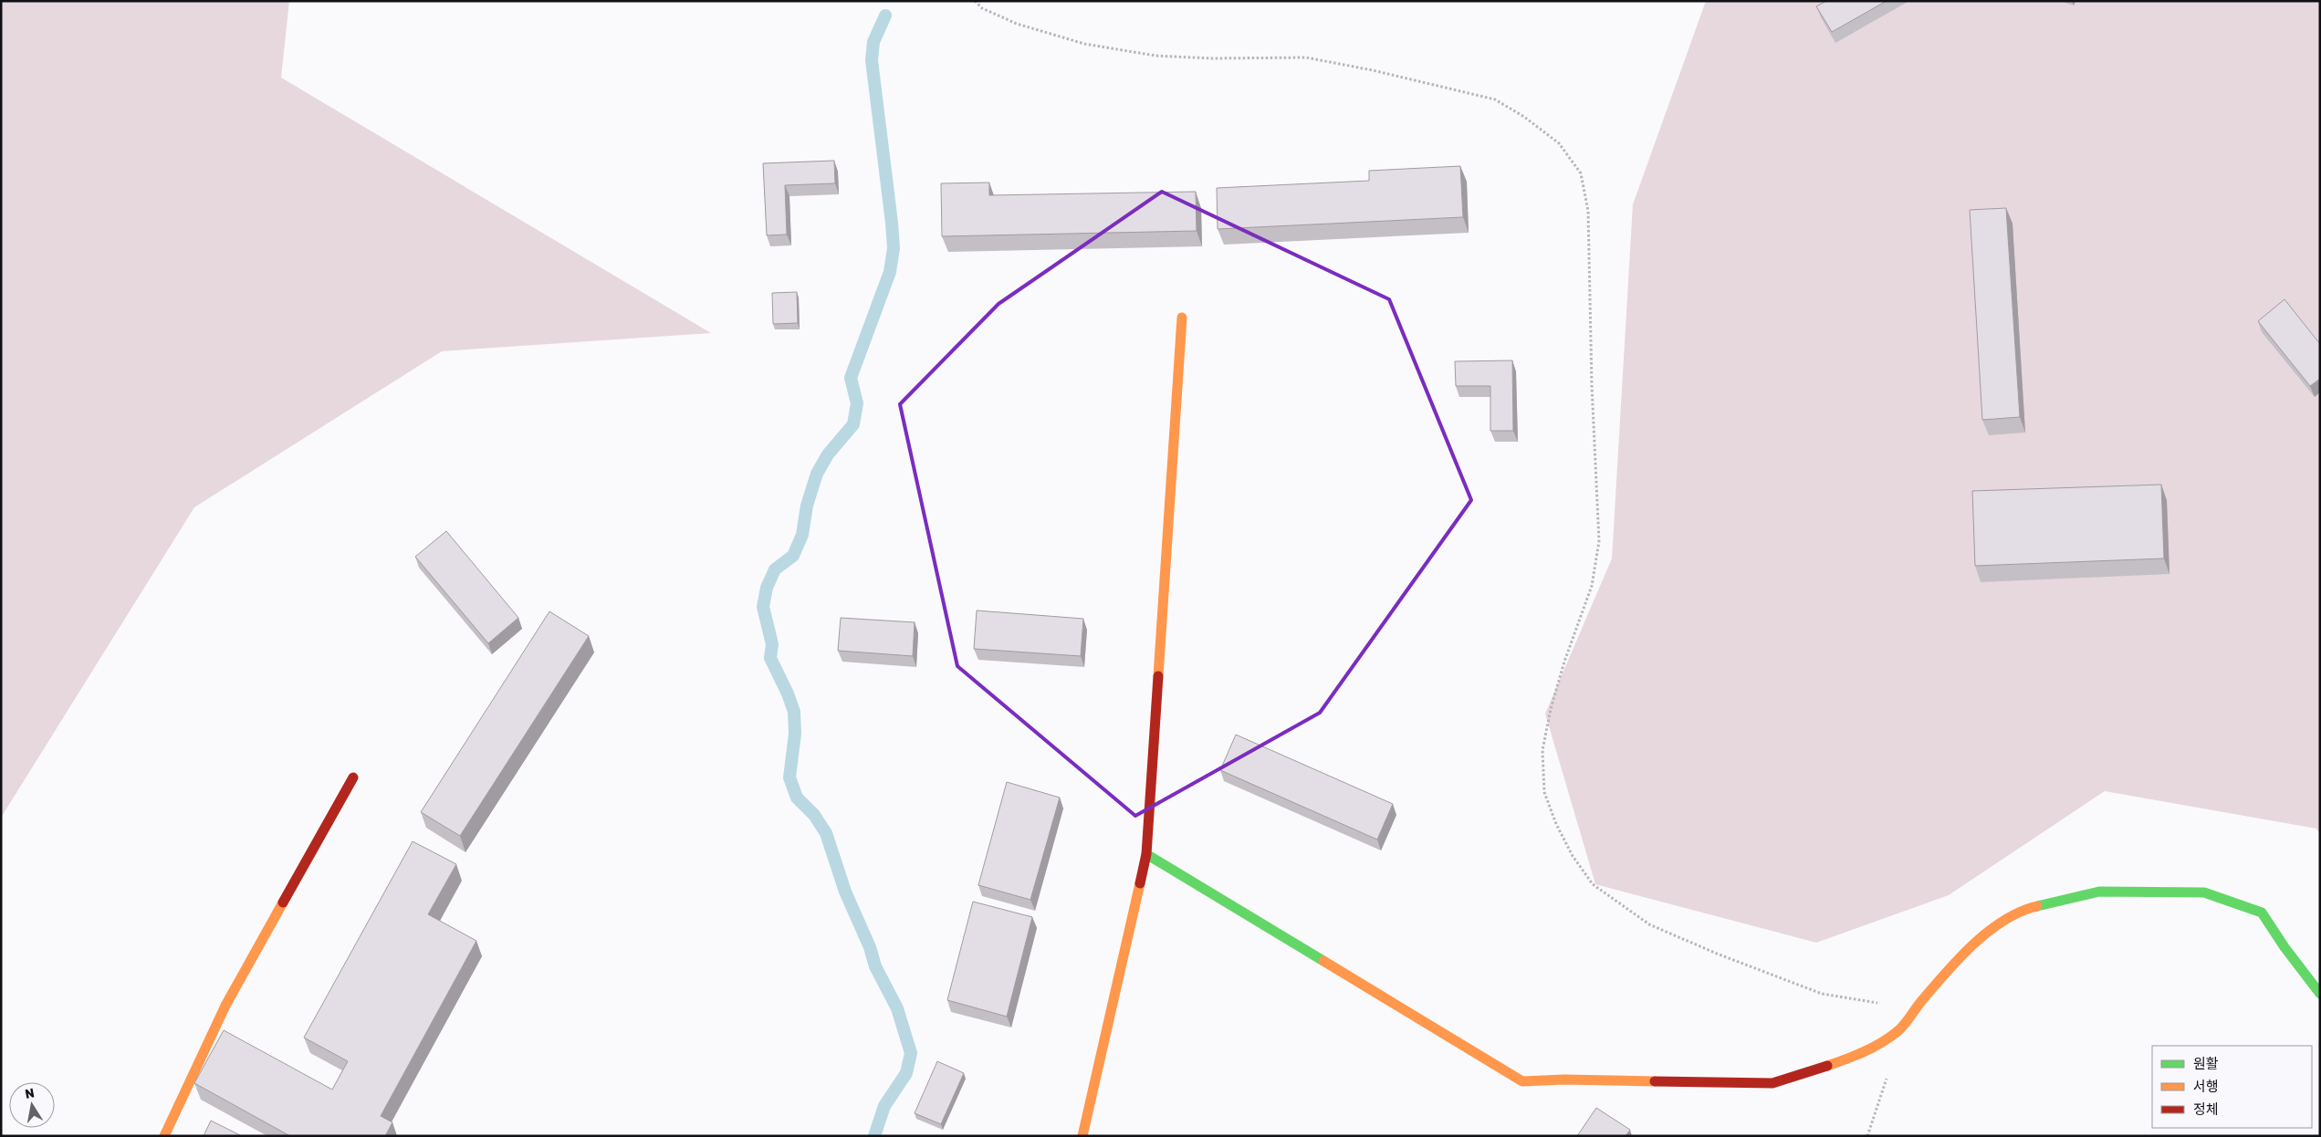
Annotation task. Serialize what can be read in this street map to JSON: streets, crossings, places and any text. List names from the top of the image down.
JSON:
{
  "legend": ["원활", "서행", "정체"],
  "north": "top"
}
